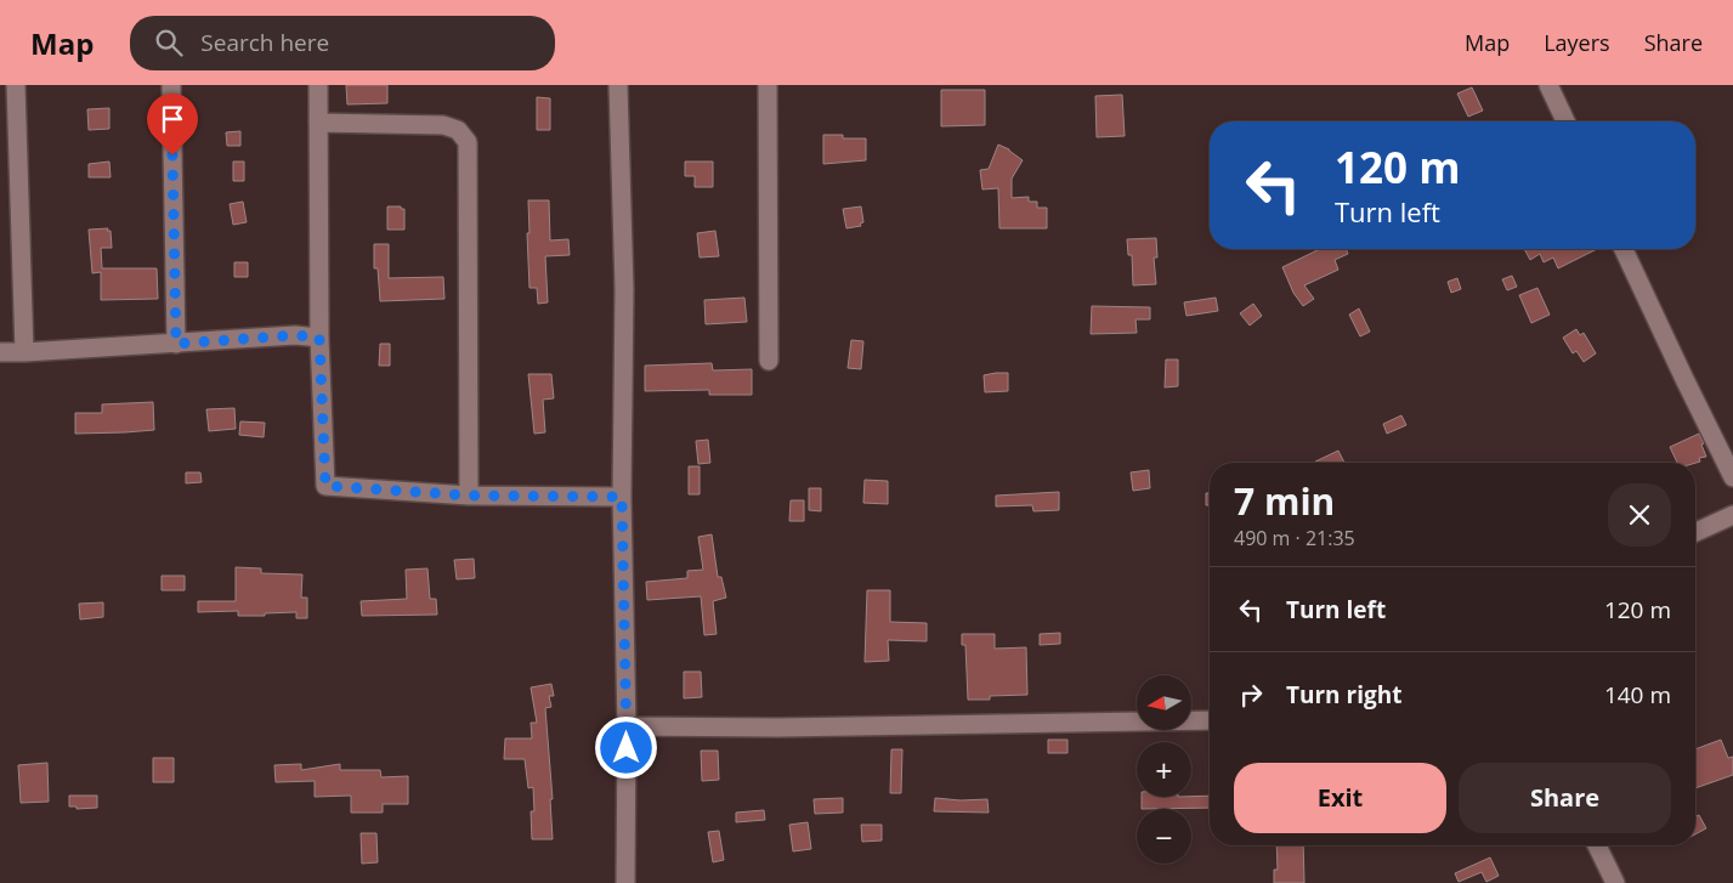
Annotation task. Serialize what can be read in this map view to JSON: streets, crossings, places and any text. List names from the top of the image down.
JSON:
{
  "north": "left",
  "page": {
    "header": "Map",
    "search": "Search here",
    "nav": ["Map", "Layers", "Share"],
    "turn": ["120 m", "Turn left"],
    "heading": ["7 min", "490 m · 21:35"],
    "list": [
      {
        "name": "Turn left",
        "value": "120 m"
      },
      {
        "name": "Turn right",
        "value": "140 m"
      }
    ],
    "map_buttons": ["+", "−"],
    "buttons": ["Exit", "Share"]
  }
}
